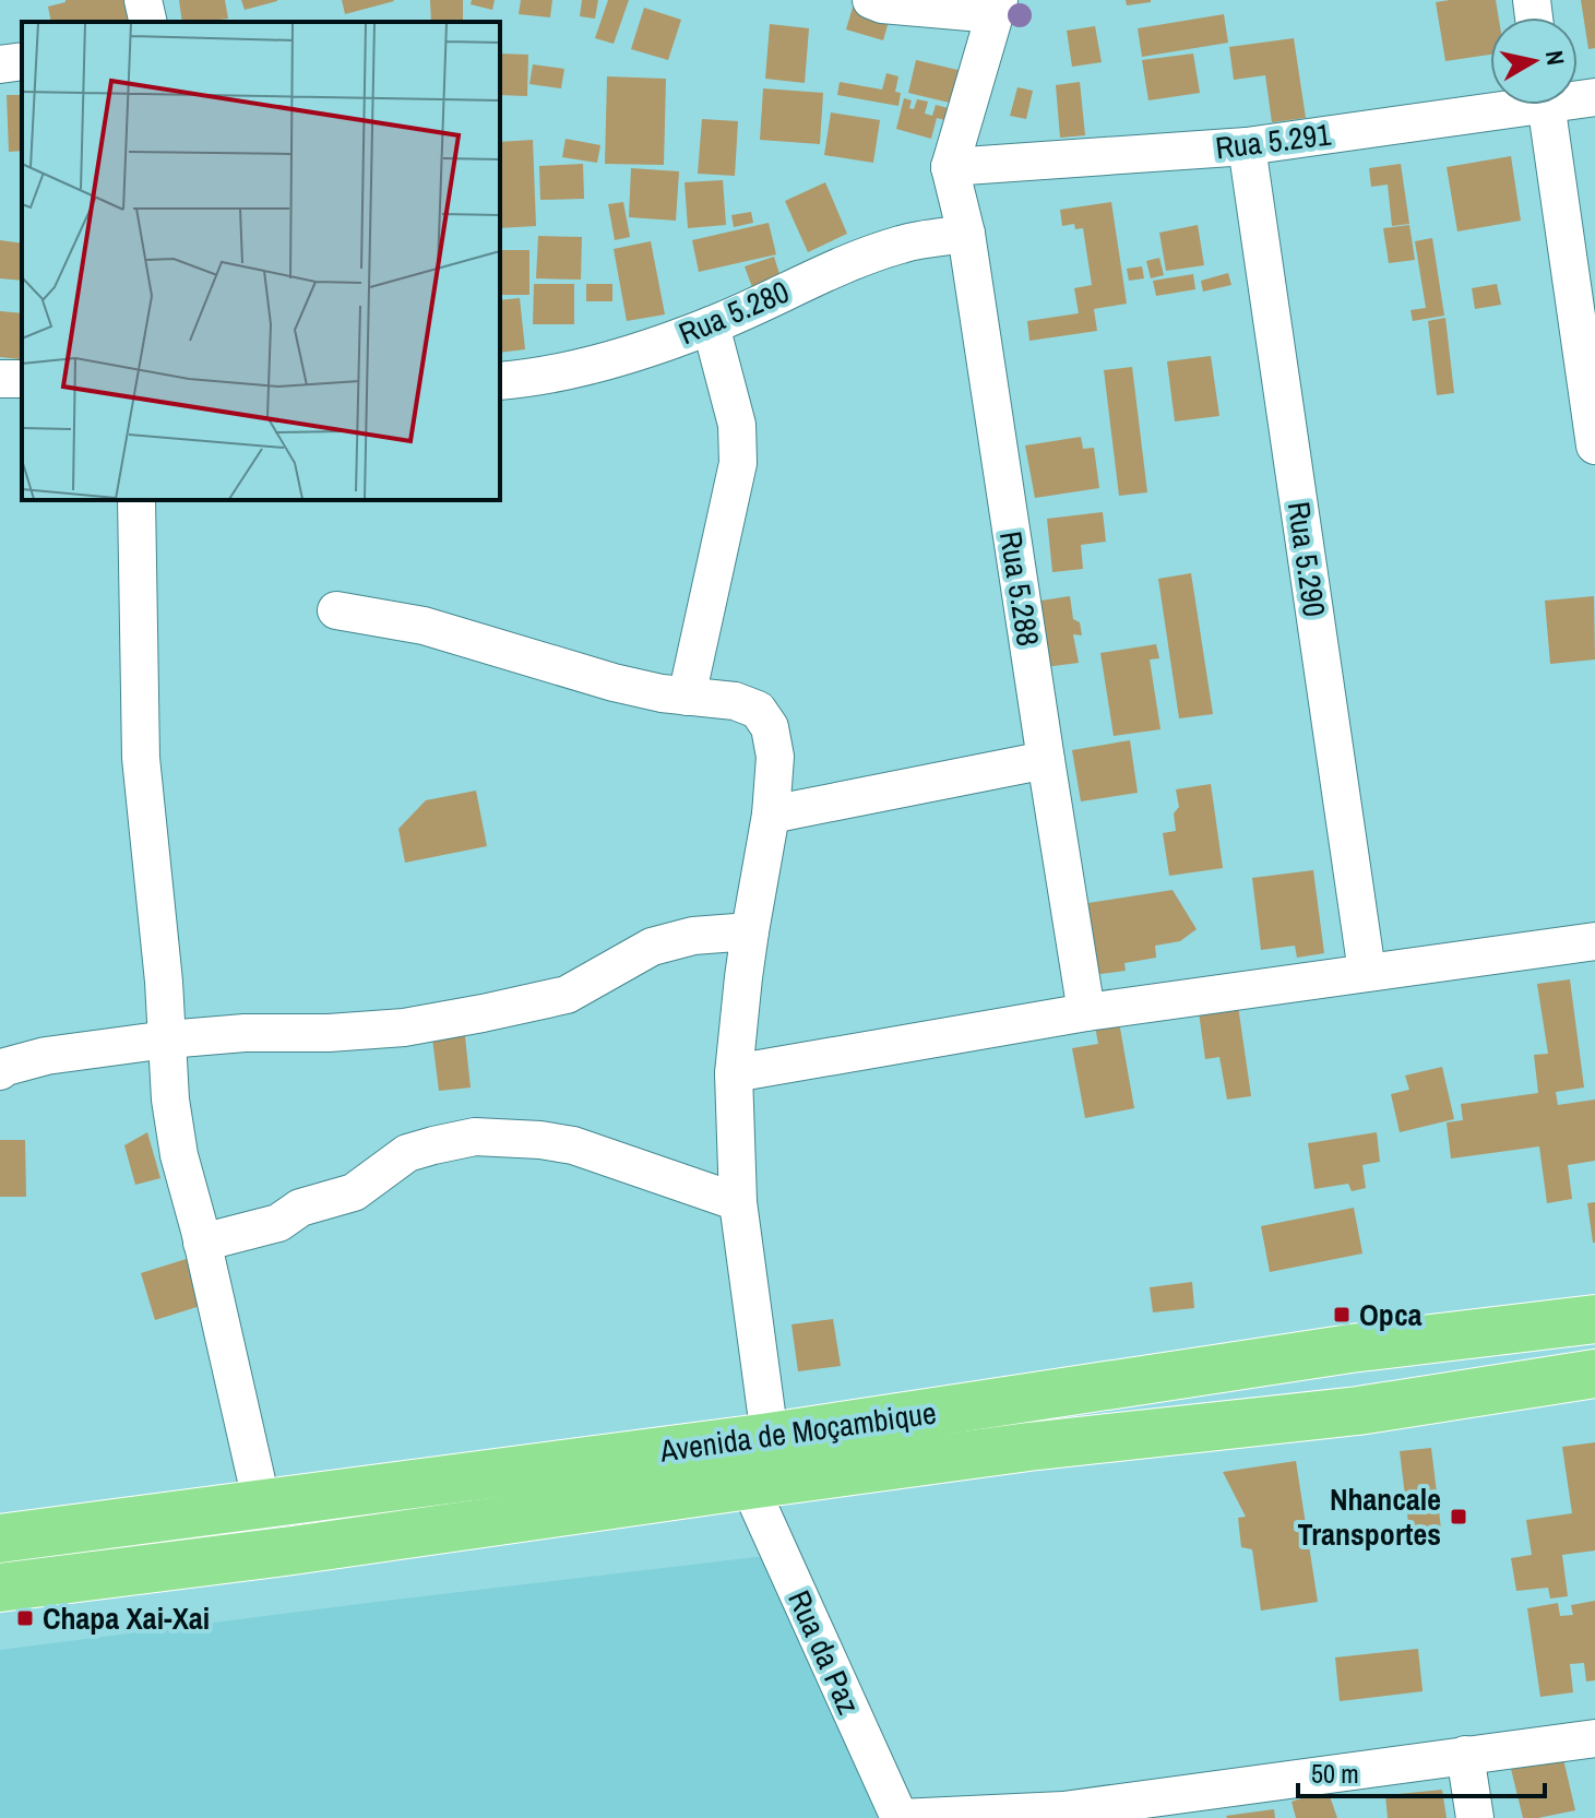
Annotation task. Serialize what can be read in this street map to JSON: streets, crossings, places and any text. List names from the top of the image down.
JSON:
{
  "streets": {
    "highway": ["Avenida de Moçambique"],
    "street": [
      "Rua 5.291",
      "Rua 5.280",
      "Rua 5.290",
      "Rua 5.288",
      "Rua da Paz"
    ]
  },
  "crossings": [
    ["Rua 5.291", "Rua 5.290"],
    ["Rua 5.291", "Rua 5.288"],
    ["Rua 5.280", "Rua 5.288"],
    ["Avenida de Moçambique", "Rua da Paz"]
  ],
  "places": {
    "transit": ["Opca", "Nhancale Transportes", "Chapa Xai-Xai"]
  },
  "scale_bar": "50 m",
  "north": "right"
}
